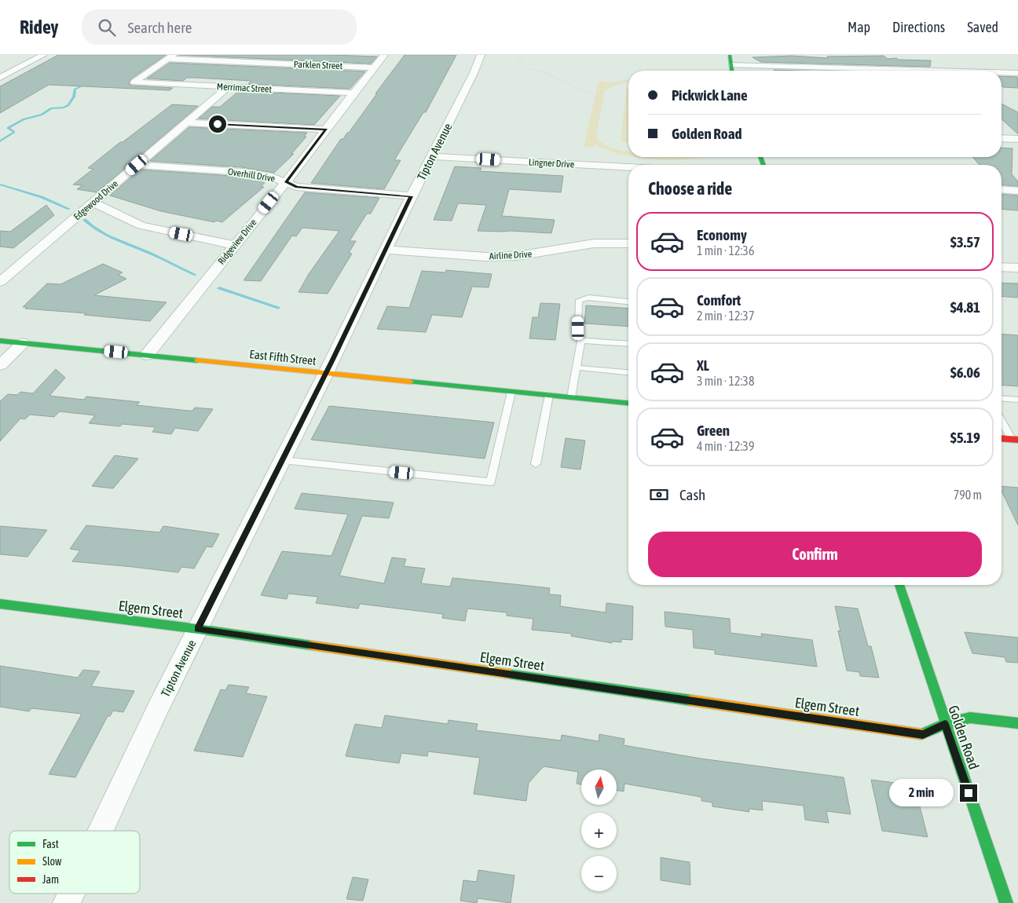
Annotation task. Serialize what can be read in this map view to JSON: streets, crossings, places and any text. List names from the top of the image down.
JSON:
{
  "streets": {
    "street": [
      "Parklen Street",
      "Merrimac Street",
      "Tipton Avenue",
      "Lingner Drive",
      "Overhill Drive",
      "Edgewood Drive",
      "Ridgeview Drive",
      "Airline Drive",
      "East Fifth Street",
      "Elgem Street",
      "Golden Road"
    ]
  },
  "crossings": [
    ["Parklen Street", "Merrimac Street"],
    ["Parklen Street", "Ridgeview Drive"],
    ["Merrimac Street", "Edgewood Drive"],
    ["Merrimac Street", "Ridgeview Drive"],
    ["Tipton Avenue", "Lingner Drive"],
    ["Tipton Avenue", "Overhill Drive"],
    ["Tipton Avenue", "Airline Drive"],
    ["Tipton Avenue", "East Fifth Street"],
    ["Tipton Avenue", "Elgem Street"],
    ["Overhill Drive", "Edgewood Drive"],
    ["Overhill Drive", "Ridgeview Drive"],
    ["Ridgeview Drive", "East Fifth Street"],
    ["Elgem Street", "Golden Road"]
  ],
  "legend": ["Fast", "Slow", "Jam"],
  "north": "top",
  "page": {
    "header": "Ridey",
    "search": "Search here",
    "nav": ["Map", "Directions", "Saved"],
    "banner": ["Pickwick Lane", "Golden Road"],
    "heading": "Choose a ride",
    "list": [
      {
        "name": "Economy",
        "note": "1 min · 12:36",
        "value": "$3.57"
      },
      {
        "name": "Comfort",
        "note": "2 min · 12:37",
        "value": "$4.81"
      },
      {
        "name": "XL",
        "note": "3 min · 12:38",
        "value": "$6.06"
      },
      {
        "name": "Green",
        "note": "4 min · 12:39",
        "value": "$5.19"
      }
    ],
    "pay": ["Cash", "790 m"],
    "buttons": "Confirm",
    "map_buttons": ["+", "−"],
    "bubble": "2 min"
  }
}
